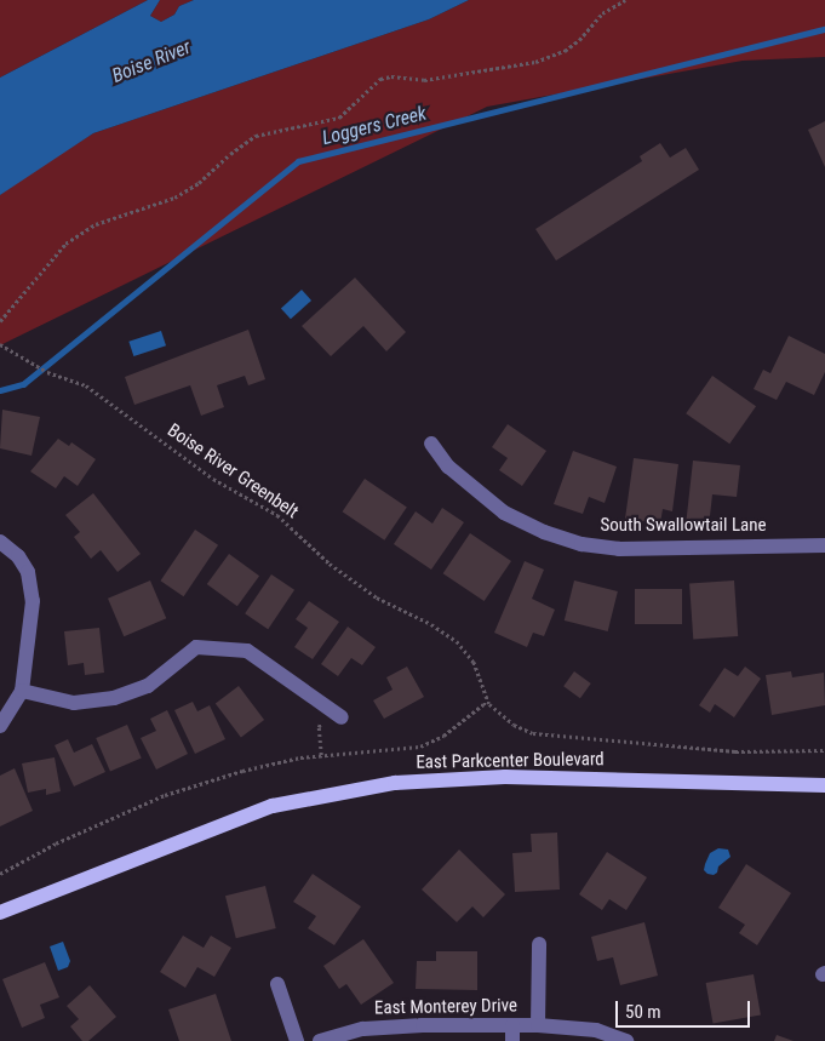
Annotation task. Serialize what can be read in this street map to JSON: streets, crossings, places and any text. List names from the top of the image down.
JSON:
{
  "streets": {
    "main road": ["East Parkcenter Boulevard"],
    "street": ["South Swallowtail Lane", "East Monterey Drive"],
    "path": ["Boise River Greenbelt"]
  },
  "water": ["Boise River", "Loggers Creek"],
  "scale_bar": "50 m"
}
